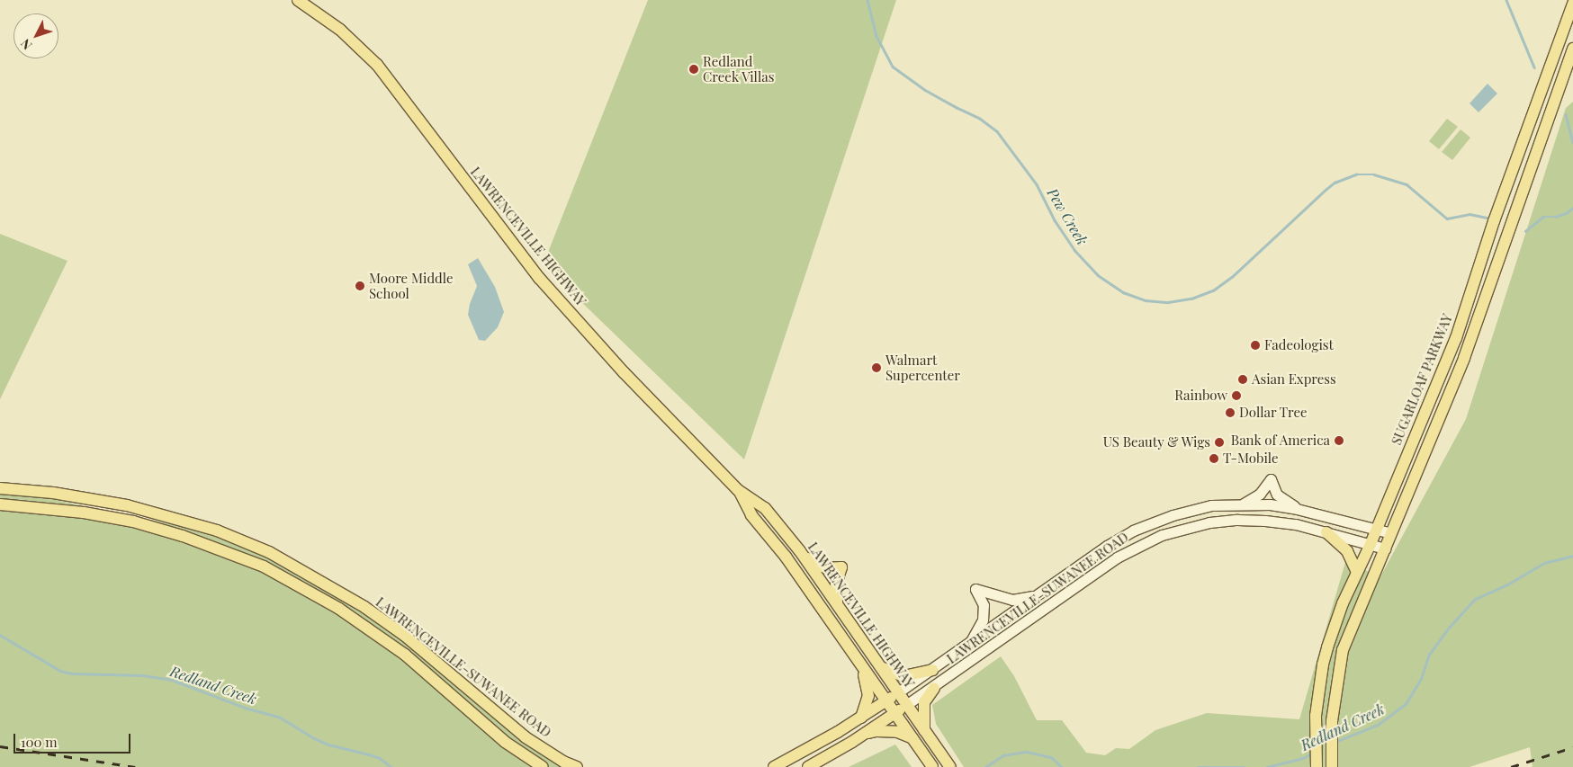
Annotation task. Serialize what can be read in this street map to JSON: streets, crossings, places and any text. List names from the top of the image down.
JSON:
{
  "streets": {
    "main road": ["LAWRENCEVILLE HIGHWAY", "SUGARLOAF PARKWAY", "LAWRENCEVILLE-SUWANEE ROAD"]
  },
  "crossings": [
    ["LAWRENCEVILLE HIGHWAY", "LAWRENCEVILLE-SUWANEE ROAD"],
    ["SUGARLOAF PARKWAY", "LAWRENCEVILLE-SUWANEE ROAD"]
  ],
  "water": ["Pew Creek", "Redland Creek"],
  "places": [
    "Redland Creek Villas",
    "Moore Middle School",
    "Fadeologist",
    "Walmart Supercenter",
    "Asian Express",
    "Rainbow",
    "Dollar Tree",
    "Bank of America",
    "US Beauty & Wigs",
    "T-Mobile"
  ],
  "scale_bar": "100 m",
  "north": "bottom left"
}
